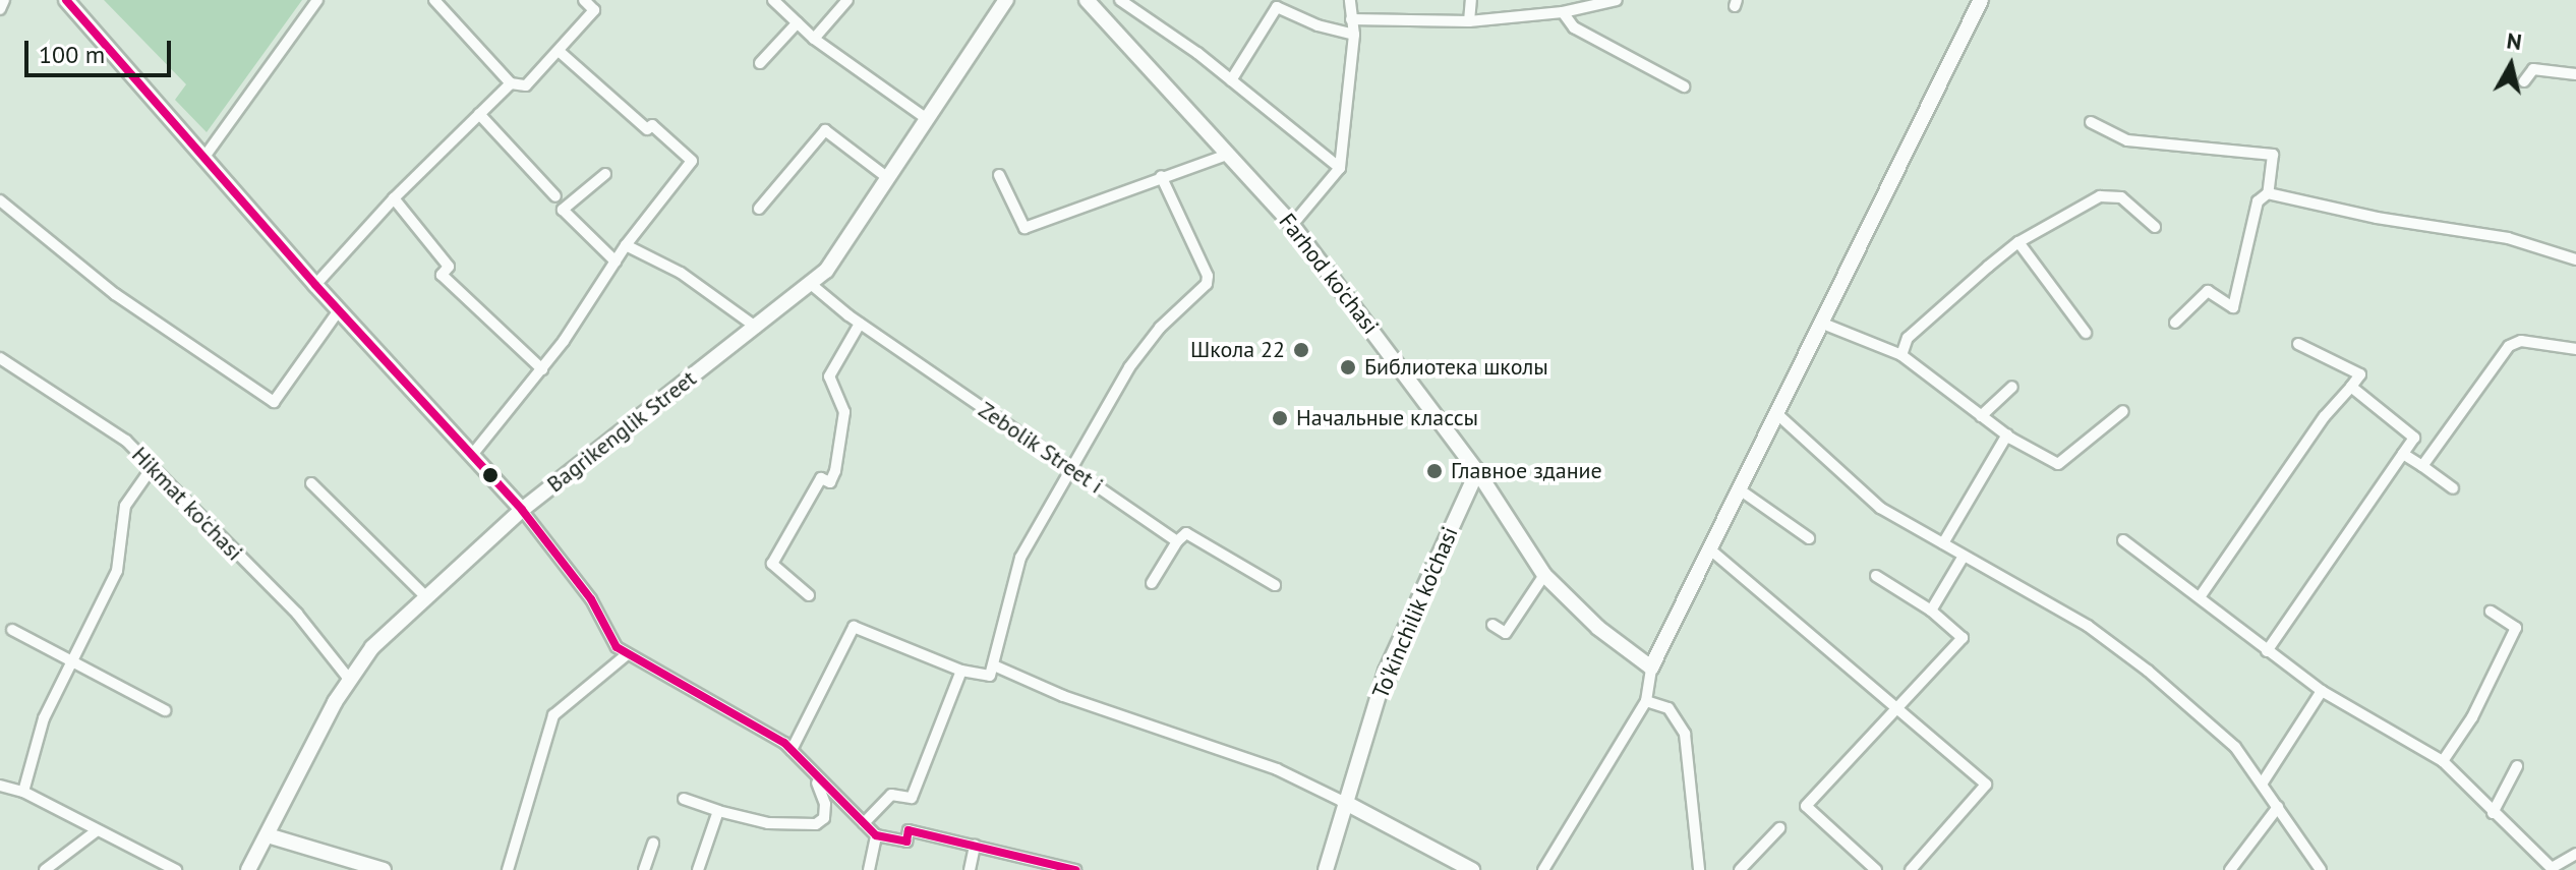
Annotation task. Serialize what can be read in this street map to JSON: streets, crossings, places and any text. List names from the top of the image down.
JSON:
{
  "streets": {
    "street": [
      "Farhod ko'chasi",
      "Bagrikenglik Street",
      "Zebolik Street i",
      "Hikmat ko'chasi",
      "To'kinchilik ko'chasi"
    ]
  },
  "crossings": [
    ["Farhod ko'chasi", "To'kinchilik ko'chasi"],
    ["Bagrikenglik Street", "Zebolik Street i"],
    ["Bagrikenglik Street", "Hikmat ko'chasi"]
  ],
  "places": [
    "Школа 22",
    "Библиотека школы",
    "Начальные классы",
    "Главное здание"
  ],
  "scale_bar": "100 m",
  "north": "top"
}
